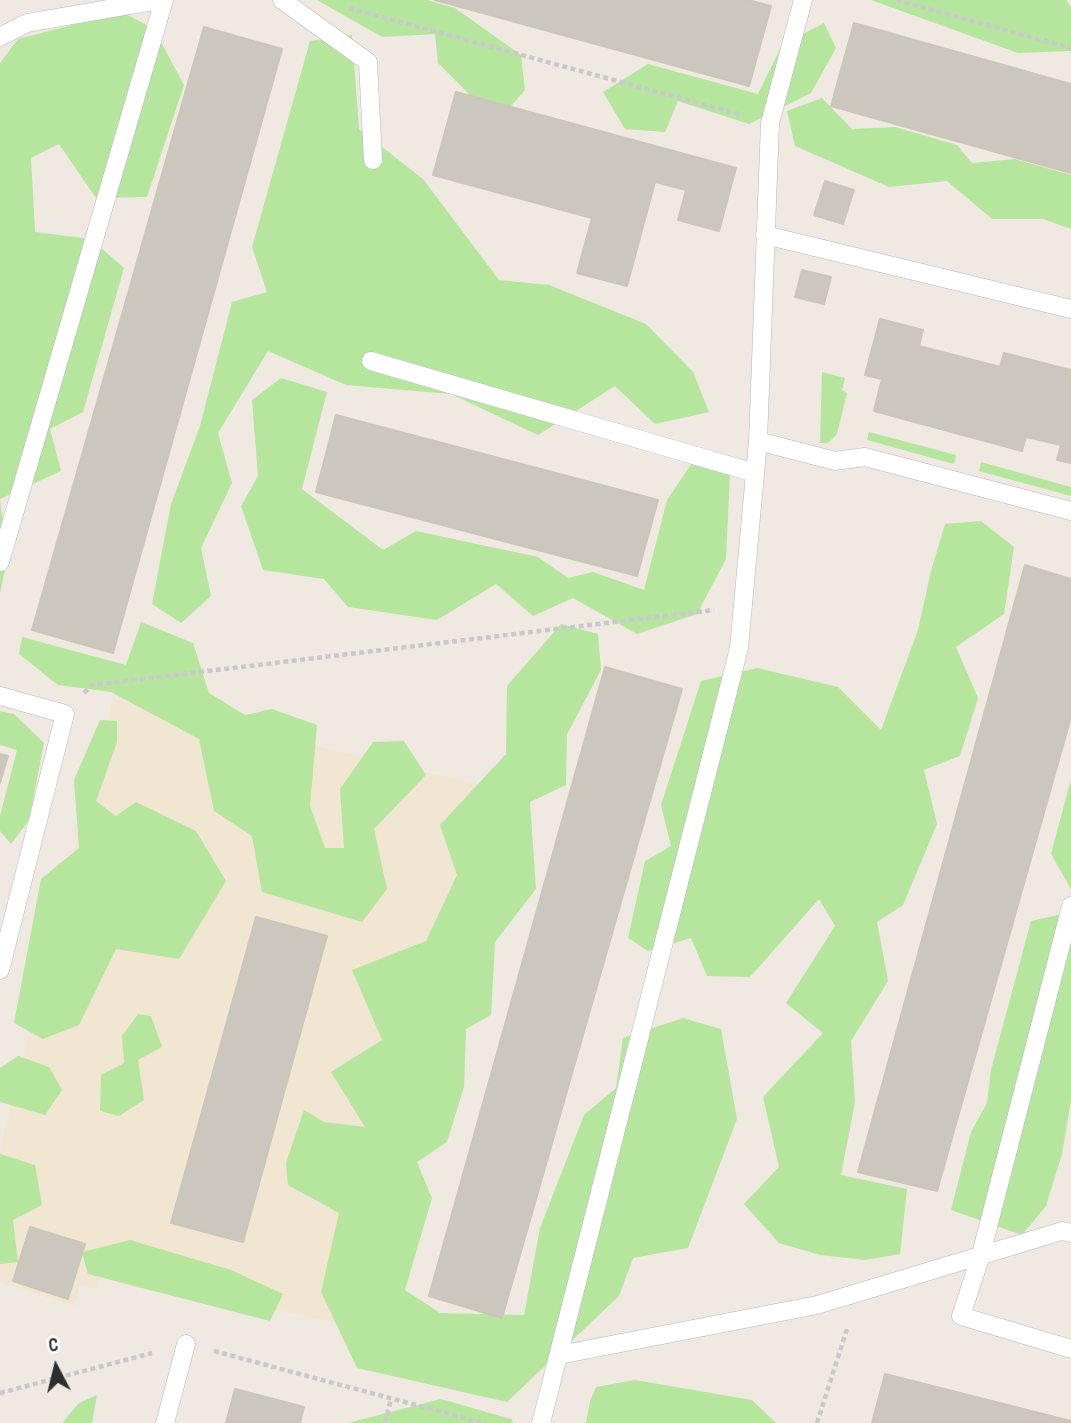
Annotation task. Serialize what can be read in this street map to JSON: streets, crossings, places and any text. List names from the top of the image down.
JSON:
{
  "north": "top"
}
